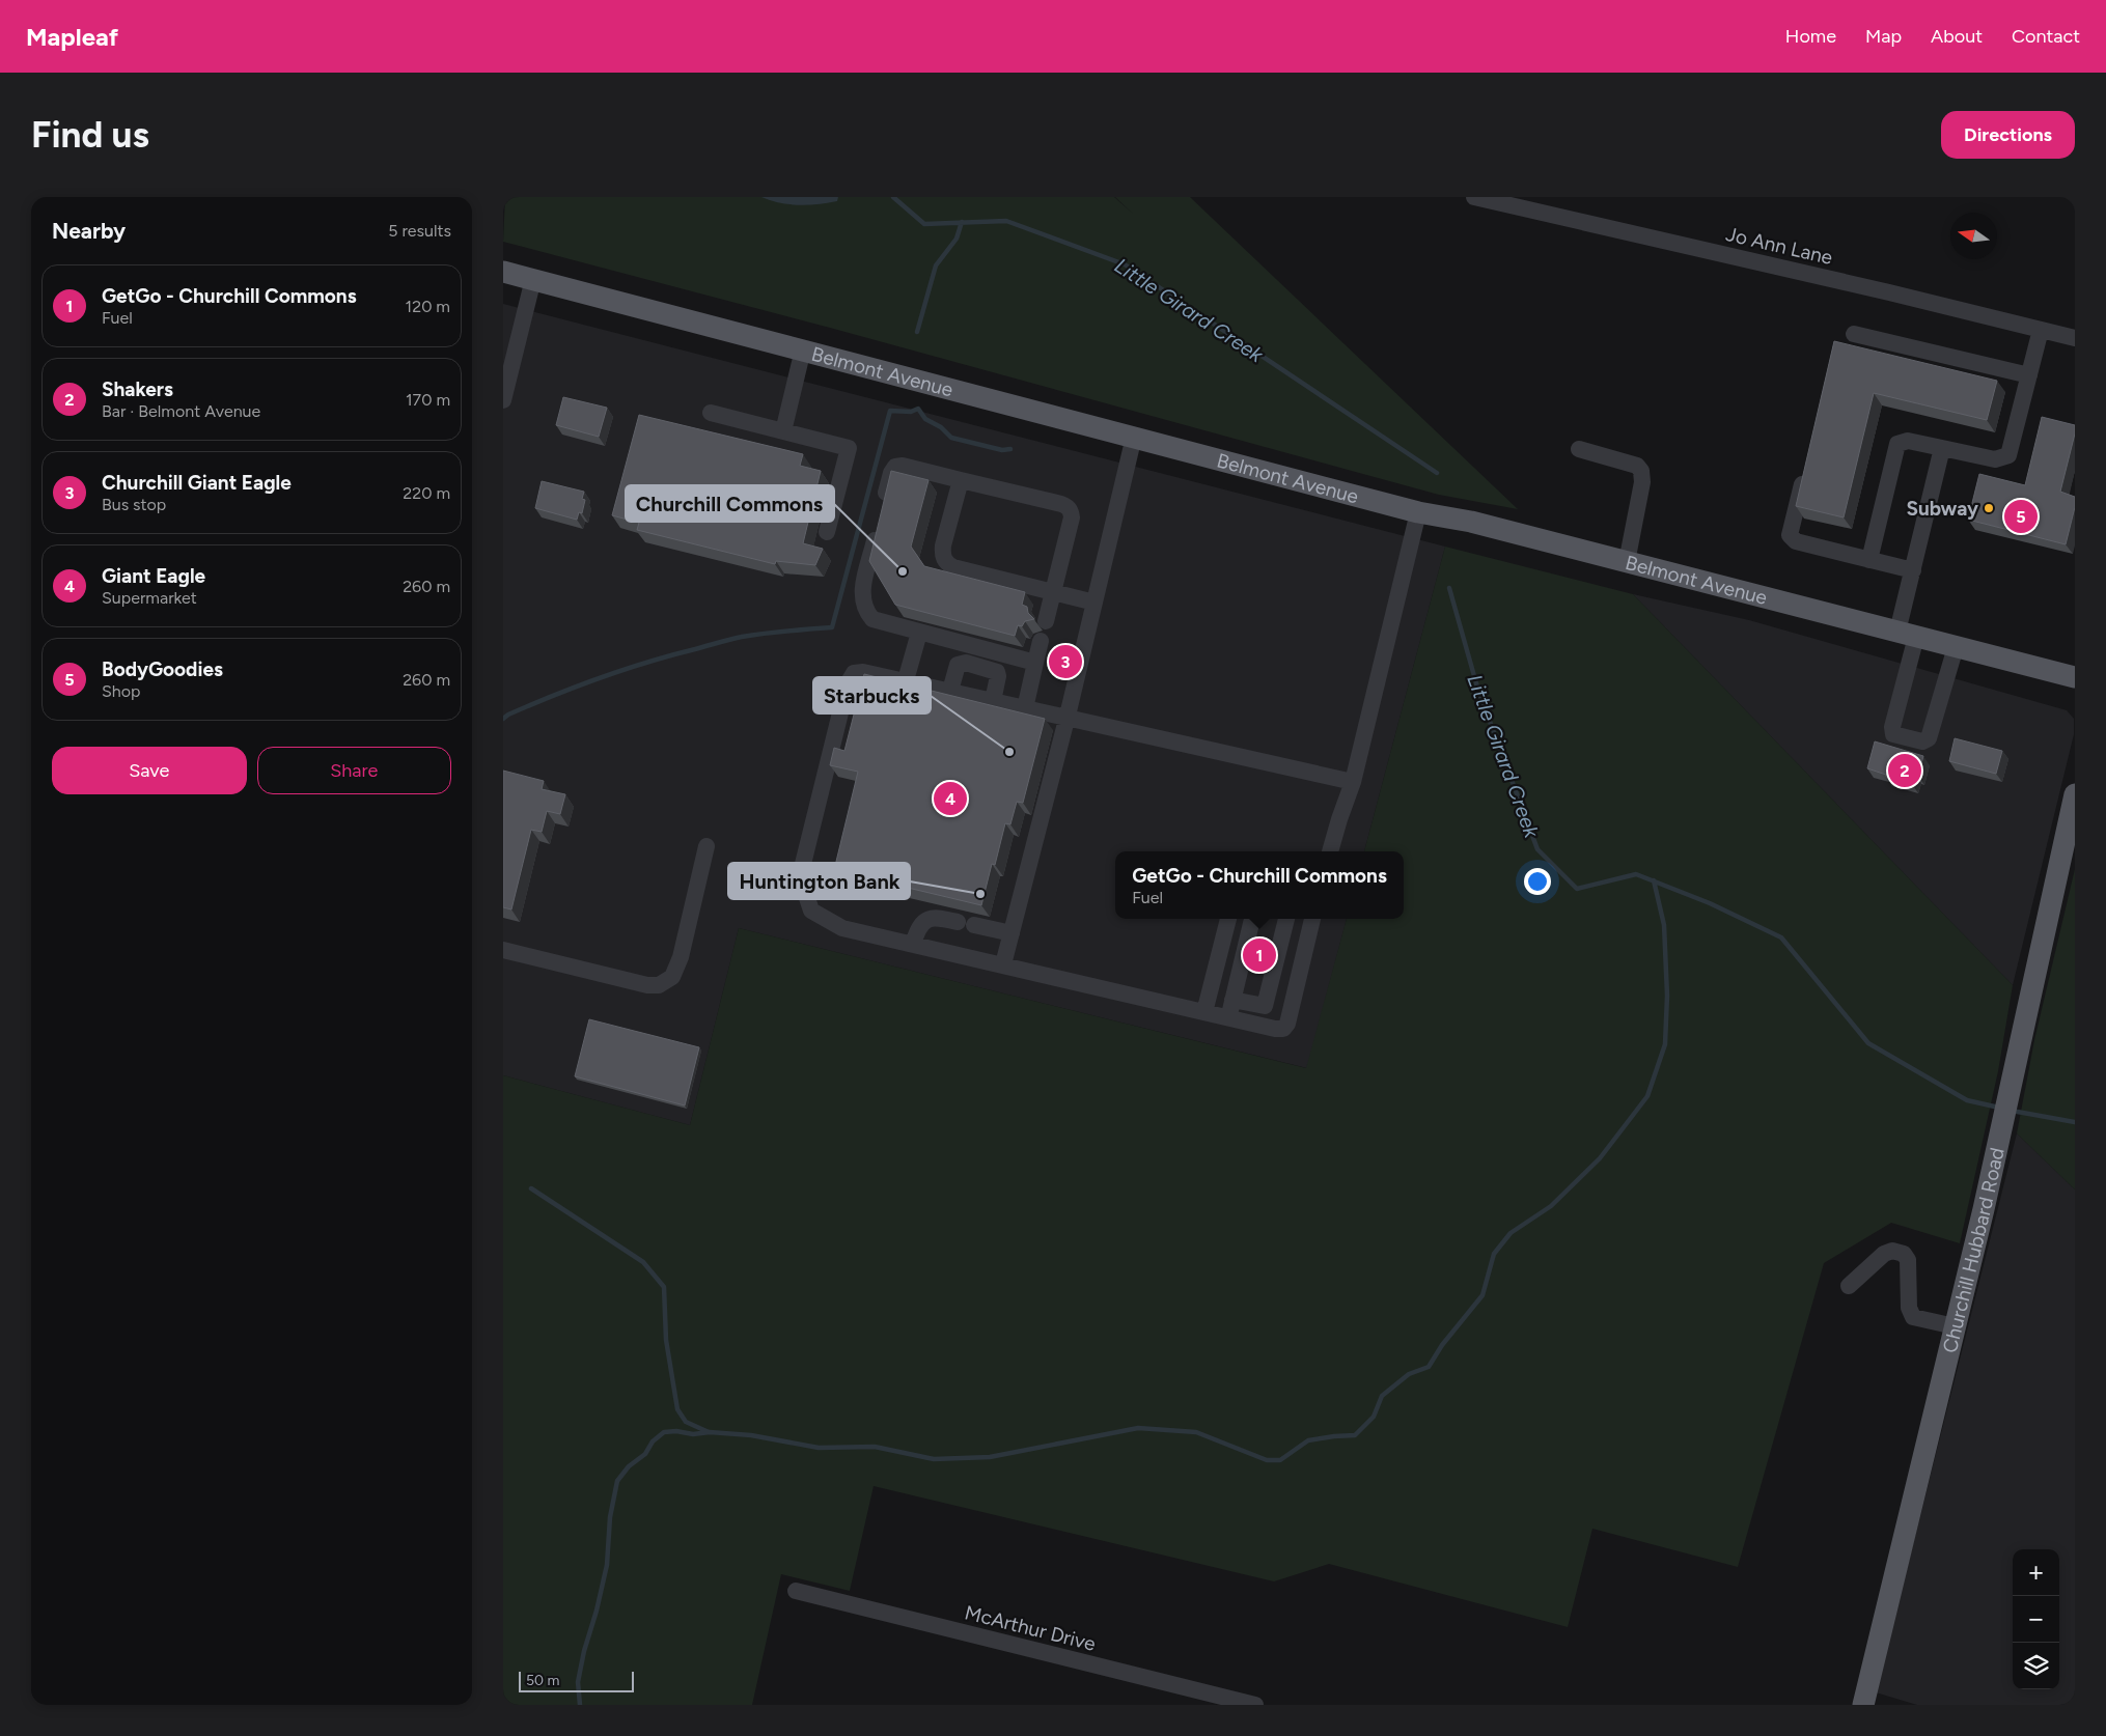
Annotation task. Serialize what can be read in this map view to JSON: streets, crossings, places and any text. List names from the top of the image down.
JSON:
{
  "streets": {
    "main road": ["Belmont Avenue", "Churchill Hubbard Road"],
    "street": ["Jo Ann Lane", "McArthur Drive"]
  },
  "water": ["Little Girard Creek"],
  "places": [
    "Subway",
    "Churchill Commons",
    "Starbucks",
    "Huntington Bank"
  ],
  "scale_bar": "50 m",
  "north": "left",
  "page": {
    "header": "Mapleaf",
    "nav": [
      "Home",
      "Map",
      "About",
      "Contact"
    ],
    "buttons": [
      "Directions",
      ["Save", "Share"]
    ],
    "title": "Find us",
    "heading": ["Nearby", "5 results"],
    "list": [
      {
        "mark": "1",
        "name": "GetGo - Churchill Commons",
        "note": "Fuel",
        "value": "120 m"
      },
      {
        "mark": "2",
        "name": "Shakers",
        "note": "Bar · Belmont Avenue",
        "value": "170 m"
      },
      {
        "mark": "3",
        "name": "Churchill Giant Eagle",
        "note": "Bus stop",
        "value": "220 m"
      },
      {
        "mark": "4",
        "name": "Giant Eagle",
        "note": "Supermarket",
        "value": "260 m"
      },
      {
        "mark": "5",
        "name": "BodyGoodies",
        "note": "Shop",
        "value": "260 m"
      }
    ],
    "pins": [
      "5",
      "3",
      "2",
      "4",
      "1"
    ],
    "popup": ["GetGo - Churchill Commons", "Fuel"],
    "map_buttons": ["+", "−"],
    "scale": "50 m"
  }
}
